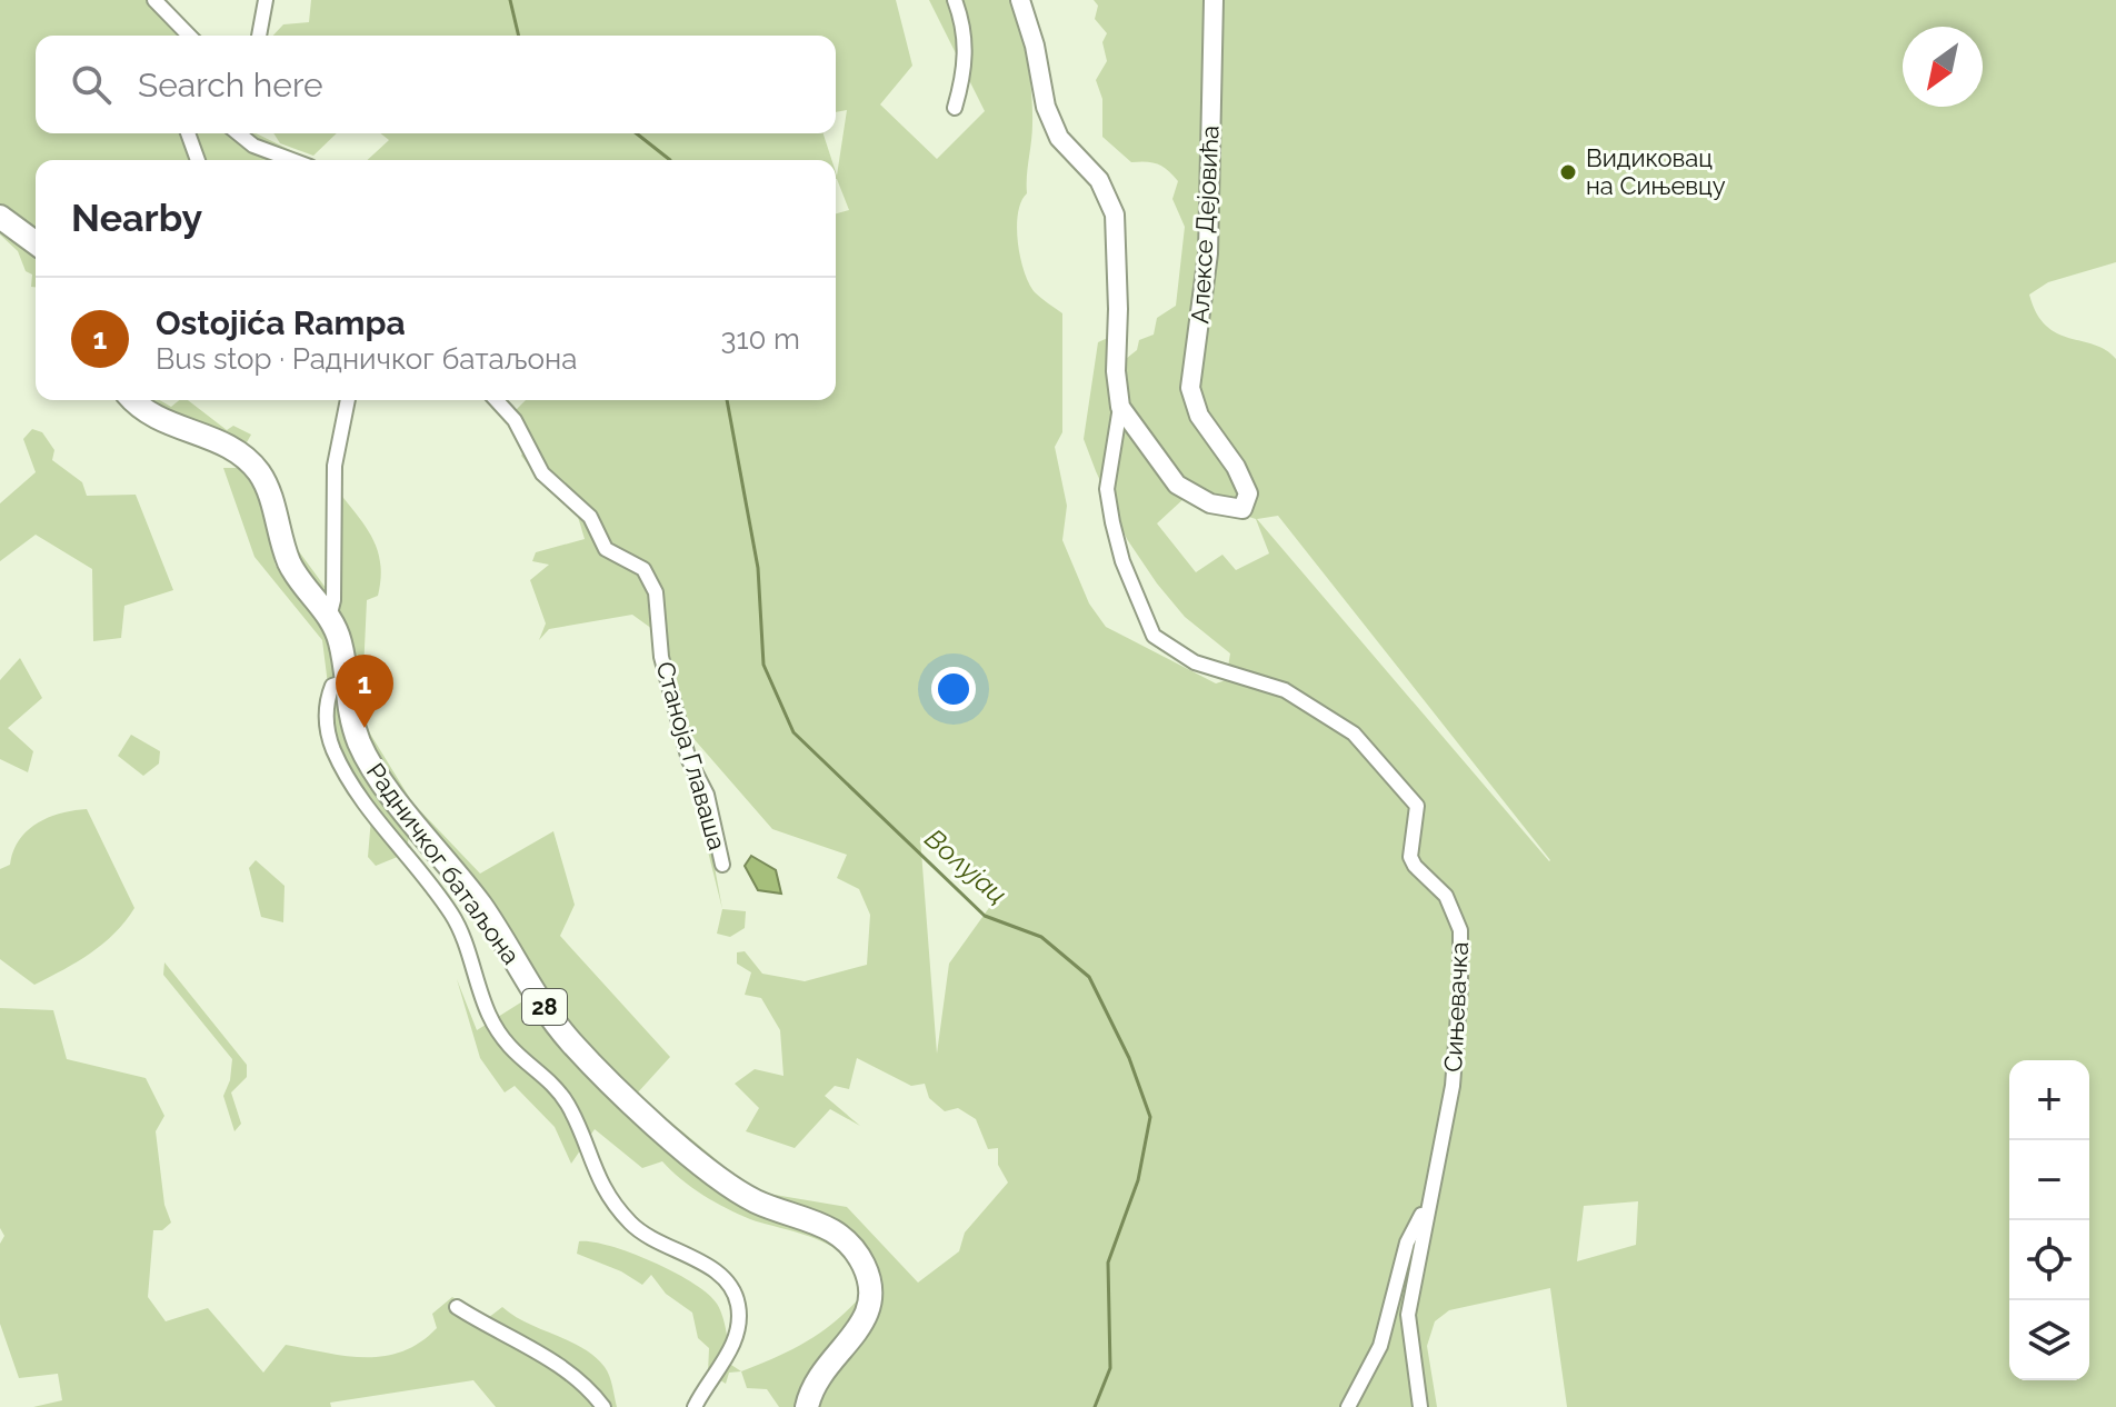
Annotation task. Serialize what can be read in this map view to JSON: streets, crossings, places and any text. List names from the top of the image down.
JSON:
{
  "streets": {
    "main road": ["Радничког батаљона", "28"],
    "street": ["Алексе Дејовића", "Станоја Главаша", "Сињевачка"]
  },
  "crossings": [
    ["Алексе Дејовића", "Сињевачка"]
  ],
  "water": ["Волујац"],
  "places": ["Видиковац на Сињевцу"],
  "north": "bottom left",
  "page": {
    "search": "Search here",
    "heading": "Nearby",
    "list": [
      {
        "mark": "1",
        "name": "Ostojića Rampa",
        "note": "Bus stop · Радничког батаљона",
        "value": "310 m"
      }
    ],
    "pins": "1",
    "map_buttons": ["+", "−"]
  }
}
